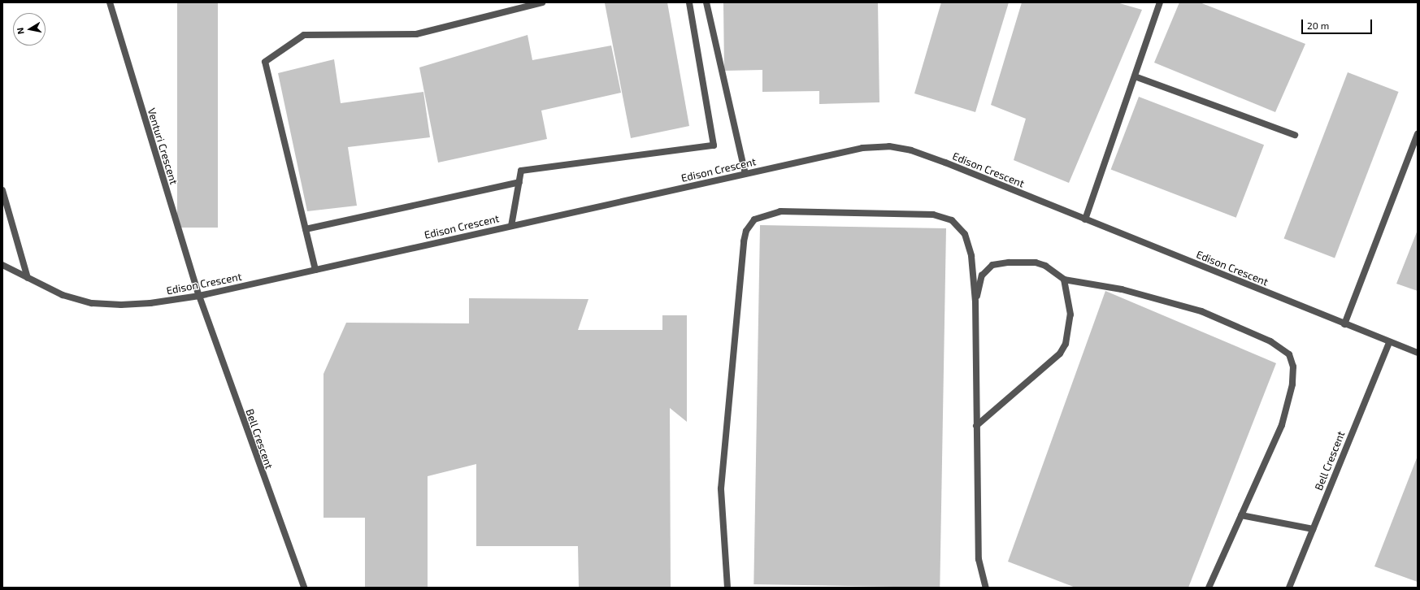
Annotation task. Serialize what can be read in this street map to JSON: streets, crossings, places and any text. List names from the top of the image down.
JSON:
{
  "streets": {
    "street": ["Venturi Crescent", "Edison Crescent", "Bell Crescent"]
  },
  "crossings": [
    ["Venturi Crescent", "Edison Crescent"],
    ["Venturi Crescent", "Bell Crescent"],
    ["Edison Crescent", "Bell Crescent"]
  ],
  "scale_bar": "20 m",
  "north": "left"
}
